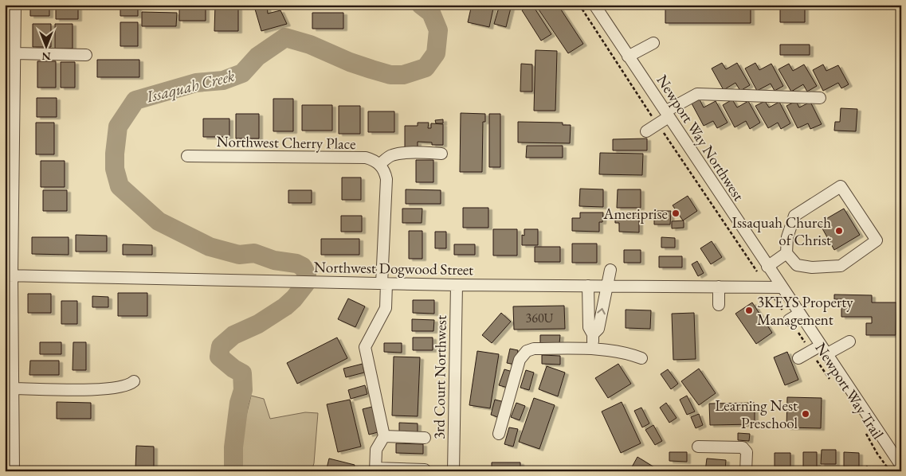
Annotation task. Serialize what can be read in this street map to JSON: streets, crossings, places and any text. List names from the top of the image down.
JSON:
{
  "streets": {
    "street": [
      "Newport Way Northwest",
      "Northwest Cherry Place",
      "Northwest Dogwood Street",
      "3rd Court Northwest"
    ],
    "path": ["Newport Way Trail"]
  },
  "crossings": [
    ["Newport Way Northwest", "Northwest Dogwood Street"],
    ["Northwest Dogwood Street", "3rd Court Northwest"],
    ["Northwest Dogwood Street", "Newport Way Trail"]
  ],
  "water": ["Issaquah Creek"],
  "places": [
    "Ameriprise",
    "Issaquah Church of Christ",
    "3KEYS Property Management",
    "Learning Nest Preschool"
  ],
  "house_numbers": ["360U"],
  "north": "bottom"
}
